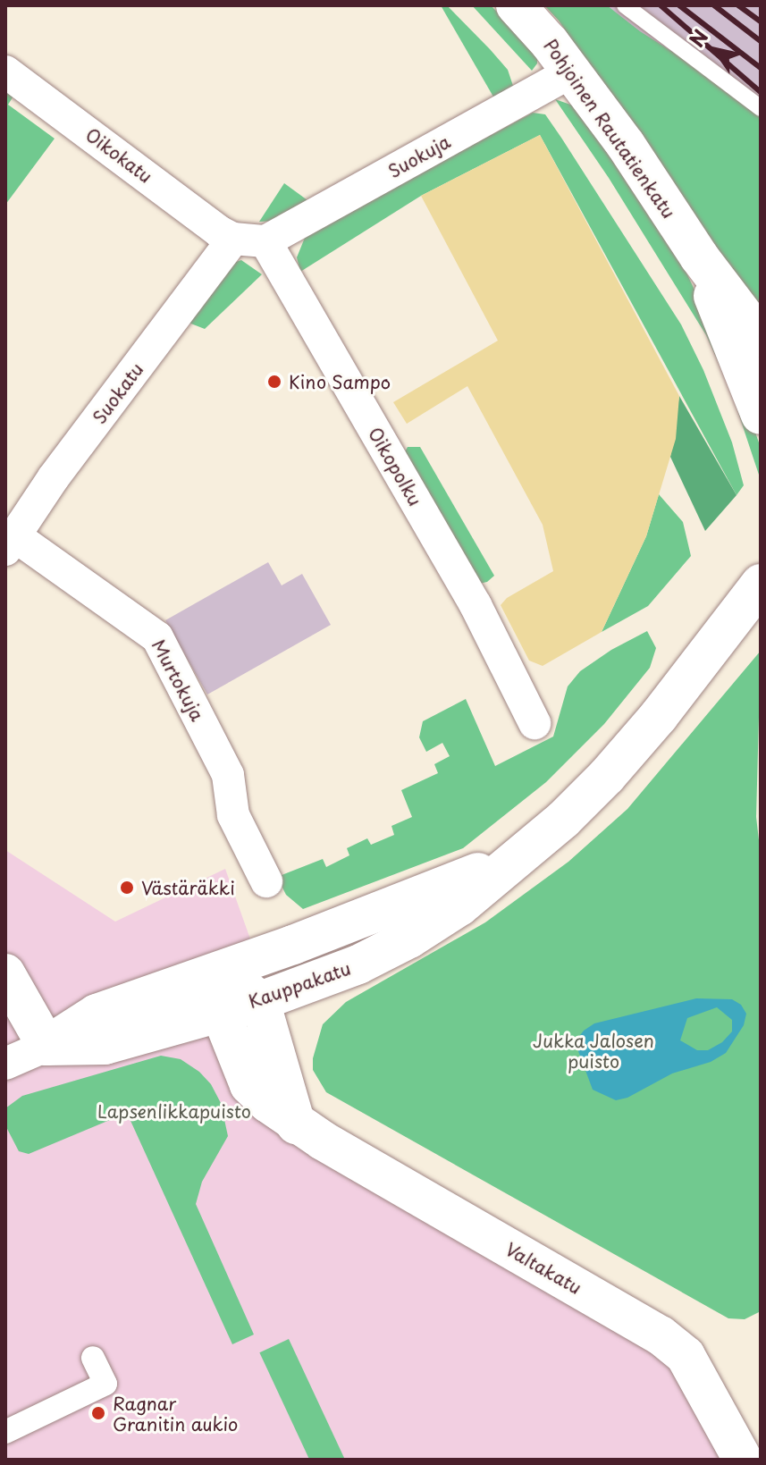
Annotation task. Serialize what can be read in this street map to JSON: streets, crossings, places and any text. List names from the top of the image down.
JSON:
{
  "streets": {
    "street": [
      "Pohjoinen Rautatienkatu",
      "Oikokatu",
      "Suokuja",
      "Suokatu",
      "Oikopolku",
      "Murtokuja",
      "Kauppakatu",
      "Valtakatu"
    ]
  },
  "crossings": [
    ["Pohjoinen Rautatienkatu", "Suokuja"],
    ["Oikokatu", "Suokatu"],
    ["Suokuja", "Oikopolku"],
    ["Suokatu", "Murtokuja"],
    ["Kauppakatu", "Valtakatu"]
  ],
  "parks": ["Jukka Jalosen puisto", "Lapsenlikkapuisto"],
  "places": ["Kino Sampo", "Västäräkki", "Ragnar Granitin aukio"],
  "north": "top left"
}
